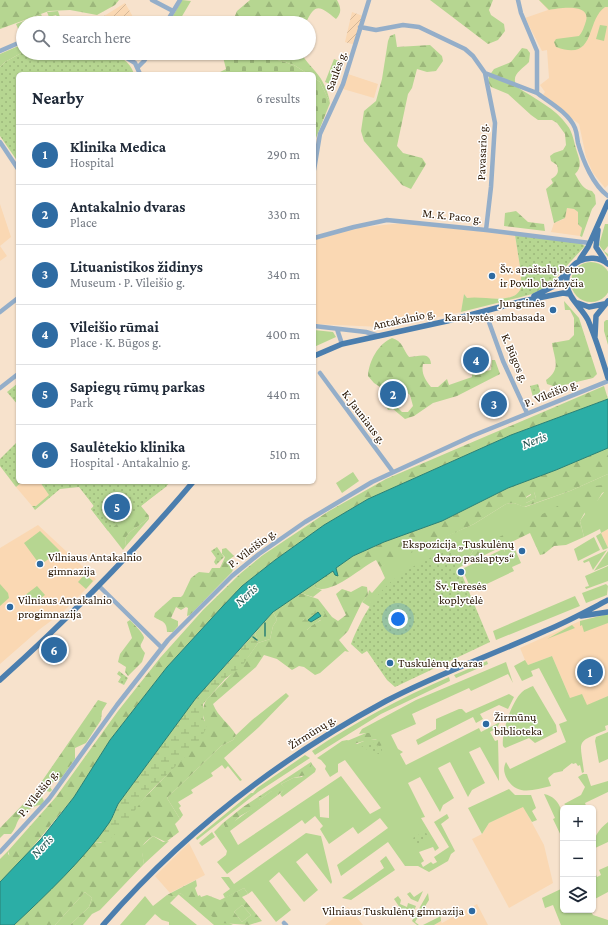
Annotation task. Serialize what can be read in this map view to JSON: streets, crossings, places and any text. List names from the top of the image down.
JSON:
{
  "streets": {
    "main road": ["Antakalnio g.", "Žirmūnų g."],
    "street": [
      "Saulės g.",
      "Pavasario g.",
      "M. K. Paco g.",
      "K. Būgos g.",
      "P. Vileišio g.",
      "K. Jauniaus g."
    ]
  },
  "crossings": [
    ["Saulės g.", "Pavasario g."],
    ["Pavasario g.", "M. K. Paco g."],
    ["M. K. Paco g.", "Antakalnio g."],
    ["Antakalnio g.", "K. Būgos g."],
    ["K. Būgos g.", "P. Vileišio g."],
    ["P. Vileišio g.", "K. Jauniaus g."]
  ],
  "water": ["Neris"],
  "places": [
    "Šv. apaštalų Petro ir Povilo bažnyčia",
    "Jungtinės Karalystės ambasada",
    "Ekspozicija „Tuskulėnų dvaro paslaptys“",
    "Vilniaus Antakalnio gimnazija",
    "Šv. Teresės koplytėlė",
    "Vilniaus Antakalnio progimnazija",
    "Tuskulėnų dvaras",
    "Žirmūnų biblioteka",
    "Vilniaus Tuskulėnų gimnazija"
  ],
  "page": {
    "search": "Search here",
    "heading": ["Nearby", "6 results"],
    "list": [
      {
        "mark": "1",
        "name": "Klinika Medica",
        "note": "Hospital",
        "value": "290 m"
      },
      {
        "mark": "2",
        "name": "Antakalnio dvaras",
        "note": "Place",
        "value": "330 m"
      },
      {
        "mark": "3",
        "name": "Lituanistikos židinys",
        "note": "Museum · P. Vileišio g.",
        "value": "340 m"
      },
      {
        "mark": "4",
        "name": "Vileišio rūmai",
        "note": "Place · K. Būgos g.",
        "value": "400 m"
      },
      {
        "mark": "5",
        "name": "Sapiegų rūmų parkas",
        "note": "Park",
        "value": "440 m"
      },
      {
        "mark": "6",
        "name": "Saulėtekio klinika",
        "note": "Hospital · Antakalnio g.",
        "value": "510 m"
      }
    ],
    "pins": [
      "4",
      "2",
      "3",
      "5",
      "6",
      "1"
    ],
    "map_buttons": ["+", "−"]
  }
}
